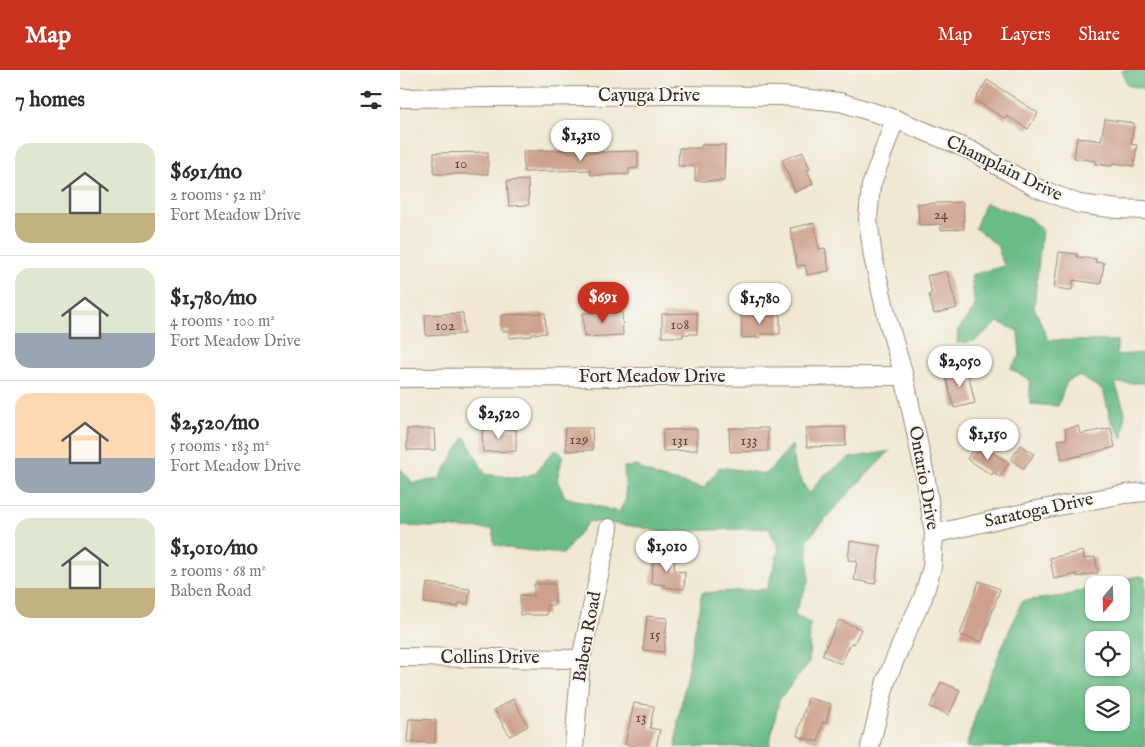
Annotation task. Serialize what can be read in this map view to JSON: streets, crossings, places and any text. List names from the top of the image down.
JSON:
{
  "streets": {
    "street": [
      "Cayuga Drive",
      "Champlain Drive",
      "Fort Meadow Drive",
      "Ontario Drive",
      "Saratoga Drive",
      "Baben Road",
      "Collins Drive"
    ]
  },
  "crossings": [
    ["Cayuga Drive", "Champlain Drive"],
    ["Cayuga Drive", "Ontario Drive"],
    ["Champlain Drive", "Ontario Drive"],
    ["Fort Meadow Drive", "Ontario Drive"],
    ["Ontario Drive", "Saratoga Drive"],
    ["Baben Road", "Collins Drive"]
  ],
  "house_numbers": [
    "10",
    "24",
    "108",
    "102",
    "129",
    "131",
    "133",
    "15",
    "13"
  ],
  "north": "bottom",
  "page": {
    "header": "Map",
    "nav": ["Map", "Layers", "Share"],
    "heading": "7 homes",
    "price": [
      "$1,310",
      "$691",
      "$1,780",
      "$2,050",
      "$2,520",
      "$1,150",
      "$1,010"
    ],
    "list": [
      {
        "name": "$691/mo",
        "note": "2 rooms · 52 m² · Fort Meadow Drive"
      },
      {
        "name": "$1,780/mo",
        "note": "4 rooms · 100 m² · Fort Meadow Drive"
      },
      {
        "name": "$2,520/mo",
        "note": "5 rooms · 183 m² · Fort Meadow Drive"
      },
      {
        "name": "$1,010/mo",
        "note": "2 rooms · 68 m² · Baben Road"
      }
    ]
  }
}
